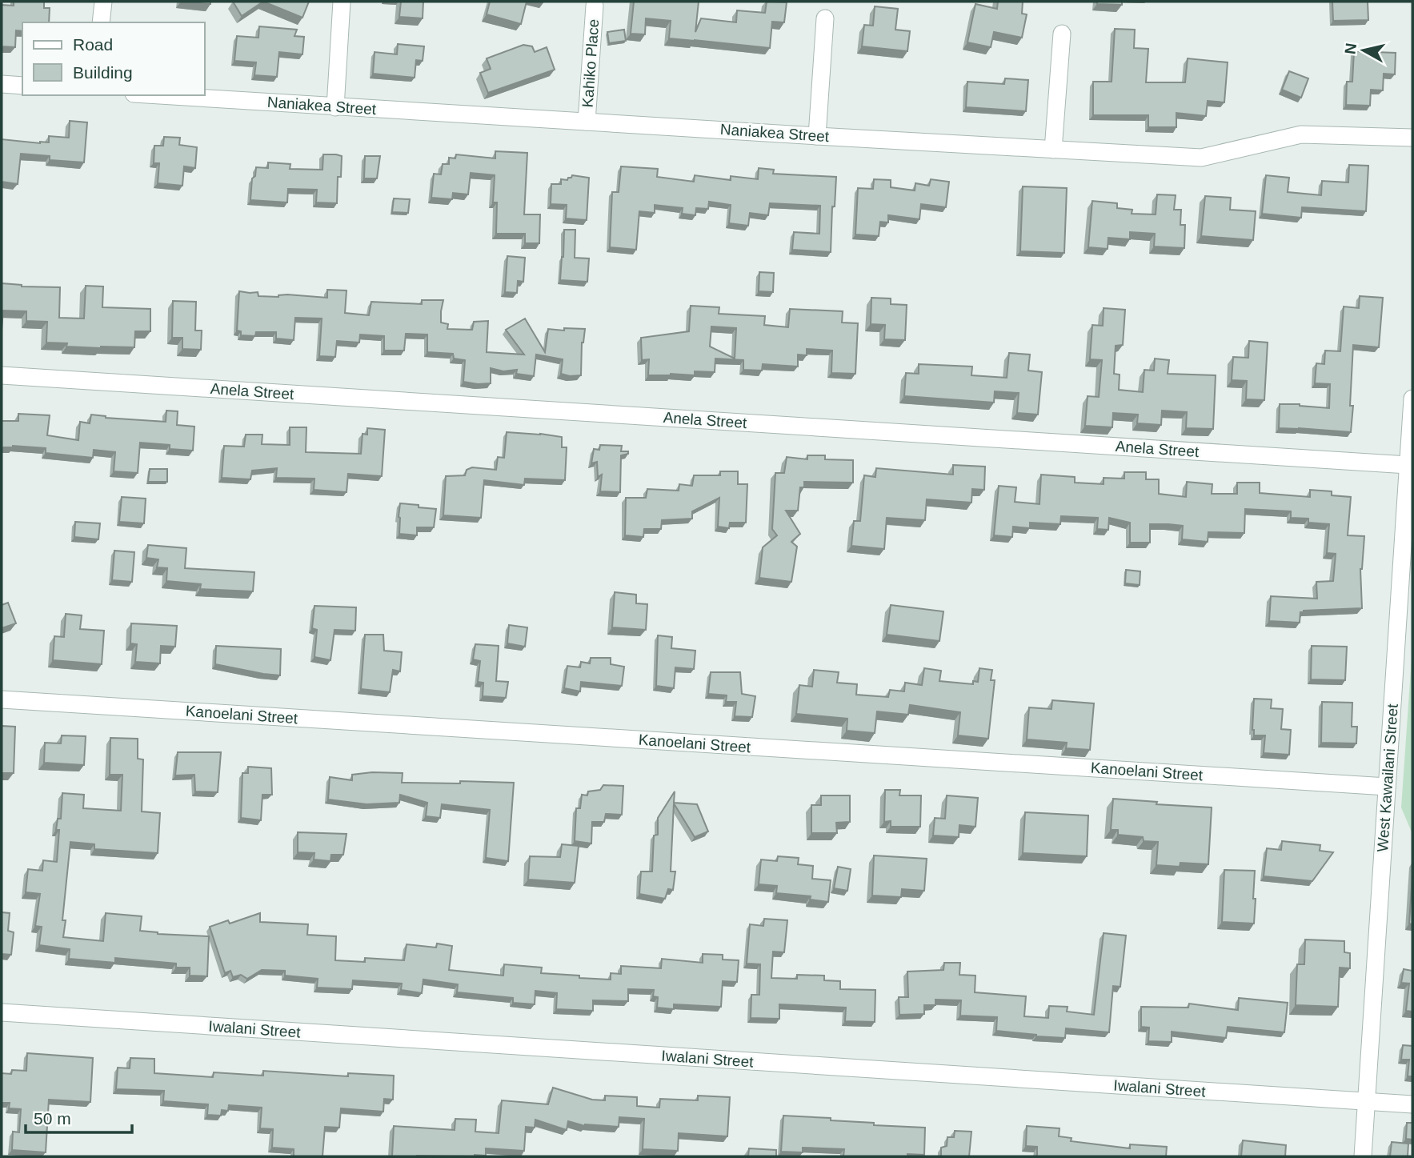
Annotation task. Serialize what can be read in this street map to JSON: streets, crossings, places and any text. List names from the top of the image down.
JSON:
{
  "streets": {
    "street": [
      "Kahiko Place",
      "Naniakea Street",
      "Anela Street",
      "Kanoelani Street",
      "West Kawailani Street",
      "Iwalani Street"
    ]
  },
  "crossings": [
    ["Kahiko Place", "Naniakea Street"],
    ["Anela Street", "West Kawailani Street"],
    ["Kanoelani Street", "West Kawailani Street"],
    ["West Kawailani Street", "Iwalani Street"]
  ],
  "legend": ["Road", "Building"],
  "scale_bar": "50 m",
  "north": "left"
}
